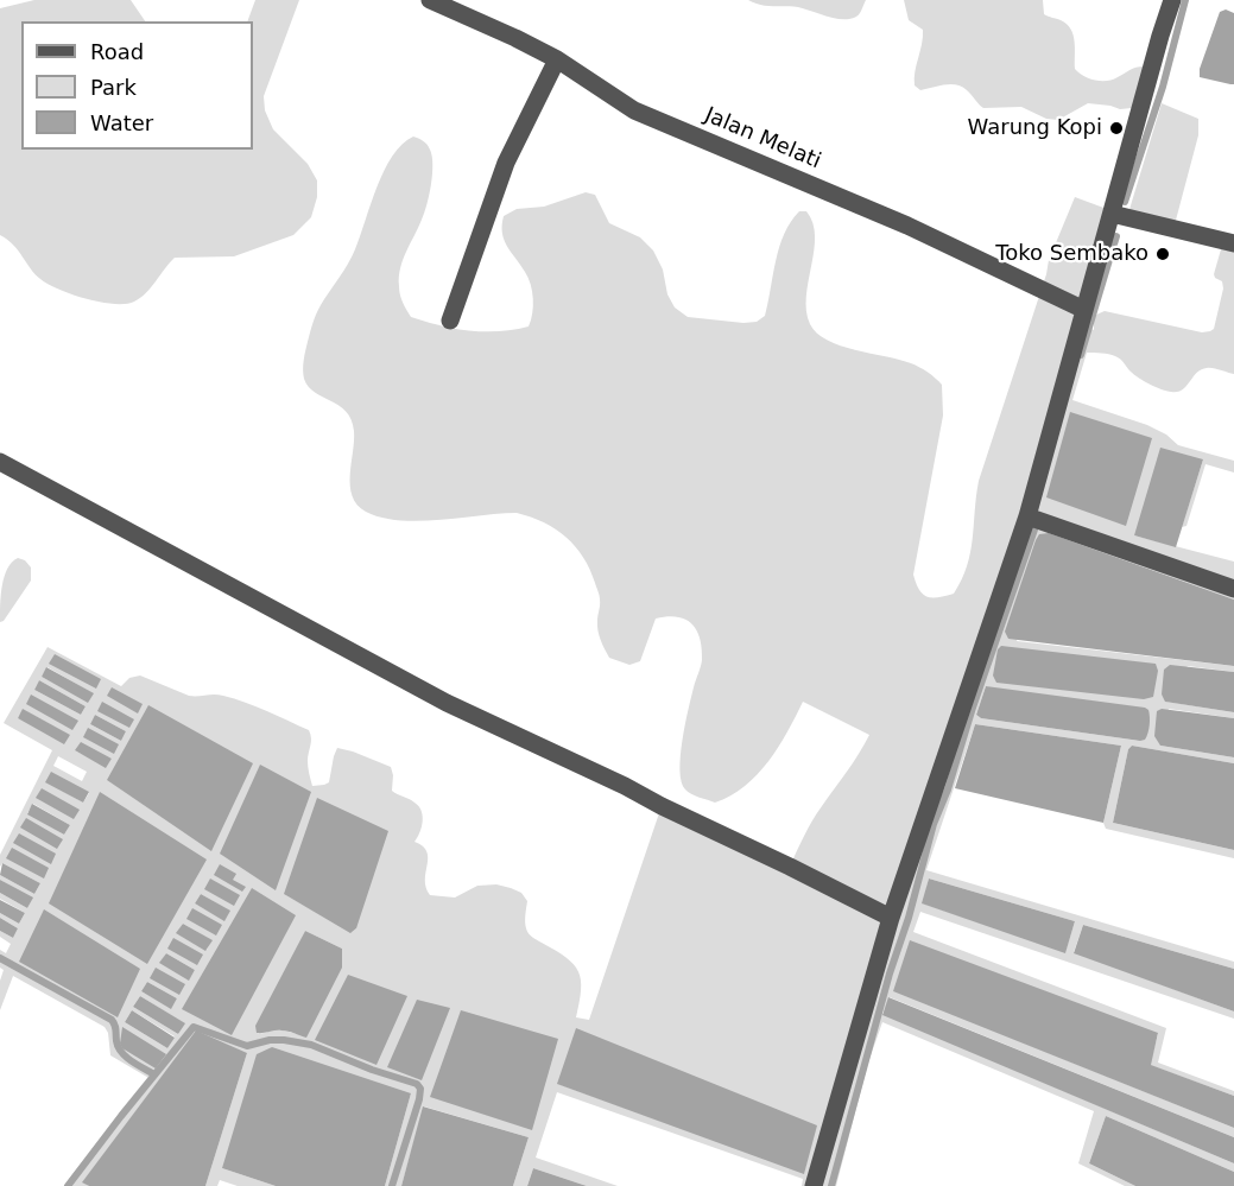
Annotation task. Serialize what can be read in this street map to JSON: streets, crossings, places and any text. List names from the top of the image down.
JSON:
{
  "streets": {
    "street": ["Jalan Melati"]
  },
  "places": ["Warung Kopi", "Toko Sembako"],
  "legend": ["Road", "Park", "Water"]
}
